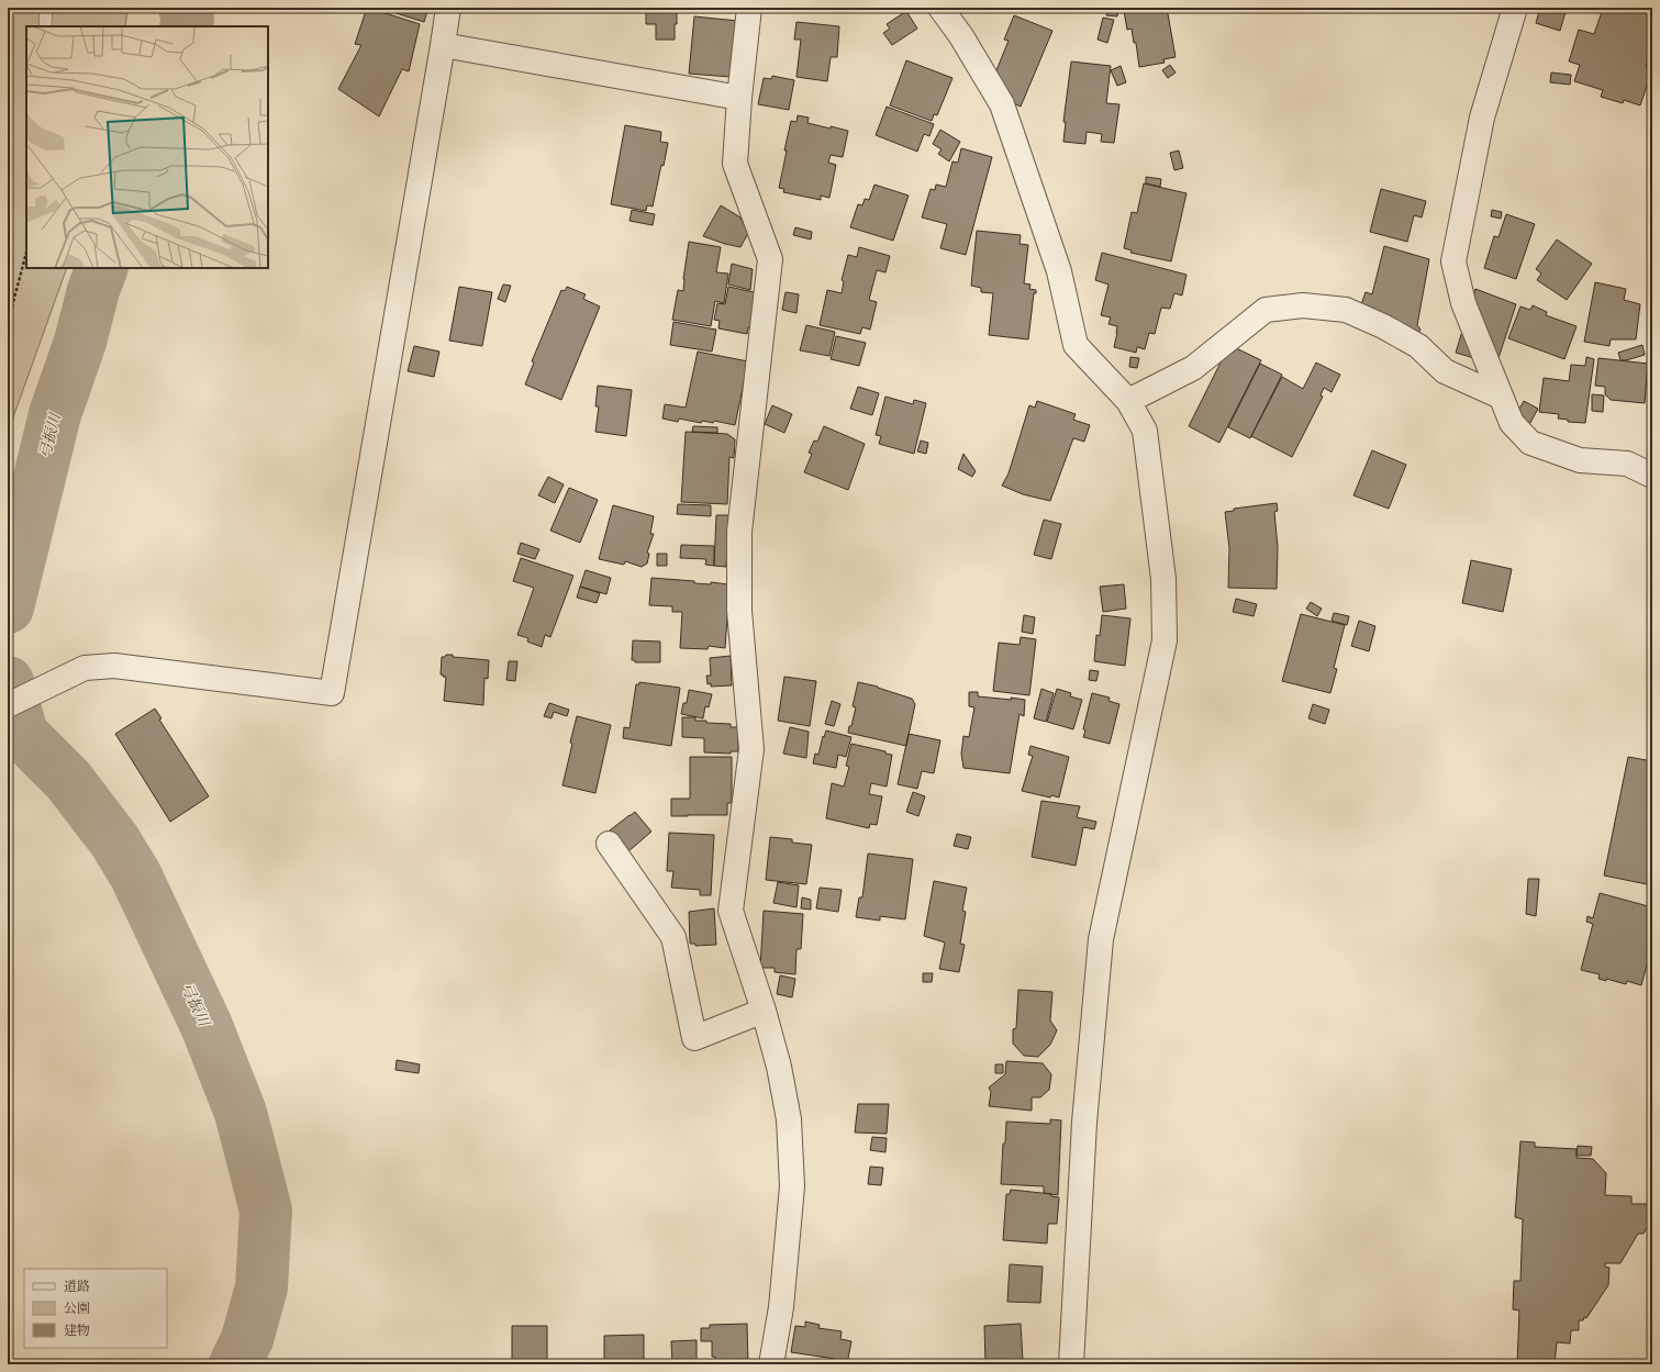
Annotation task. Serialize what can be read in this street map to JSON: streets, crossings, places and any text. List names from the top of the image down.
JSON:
{
  "water": ["弓振川"],
  "legend": ["道路", "公園", "建物"]
}
